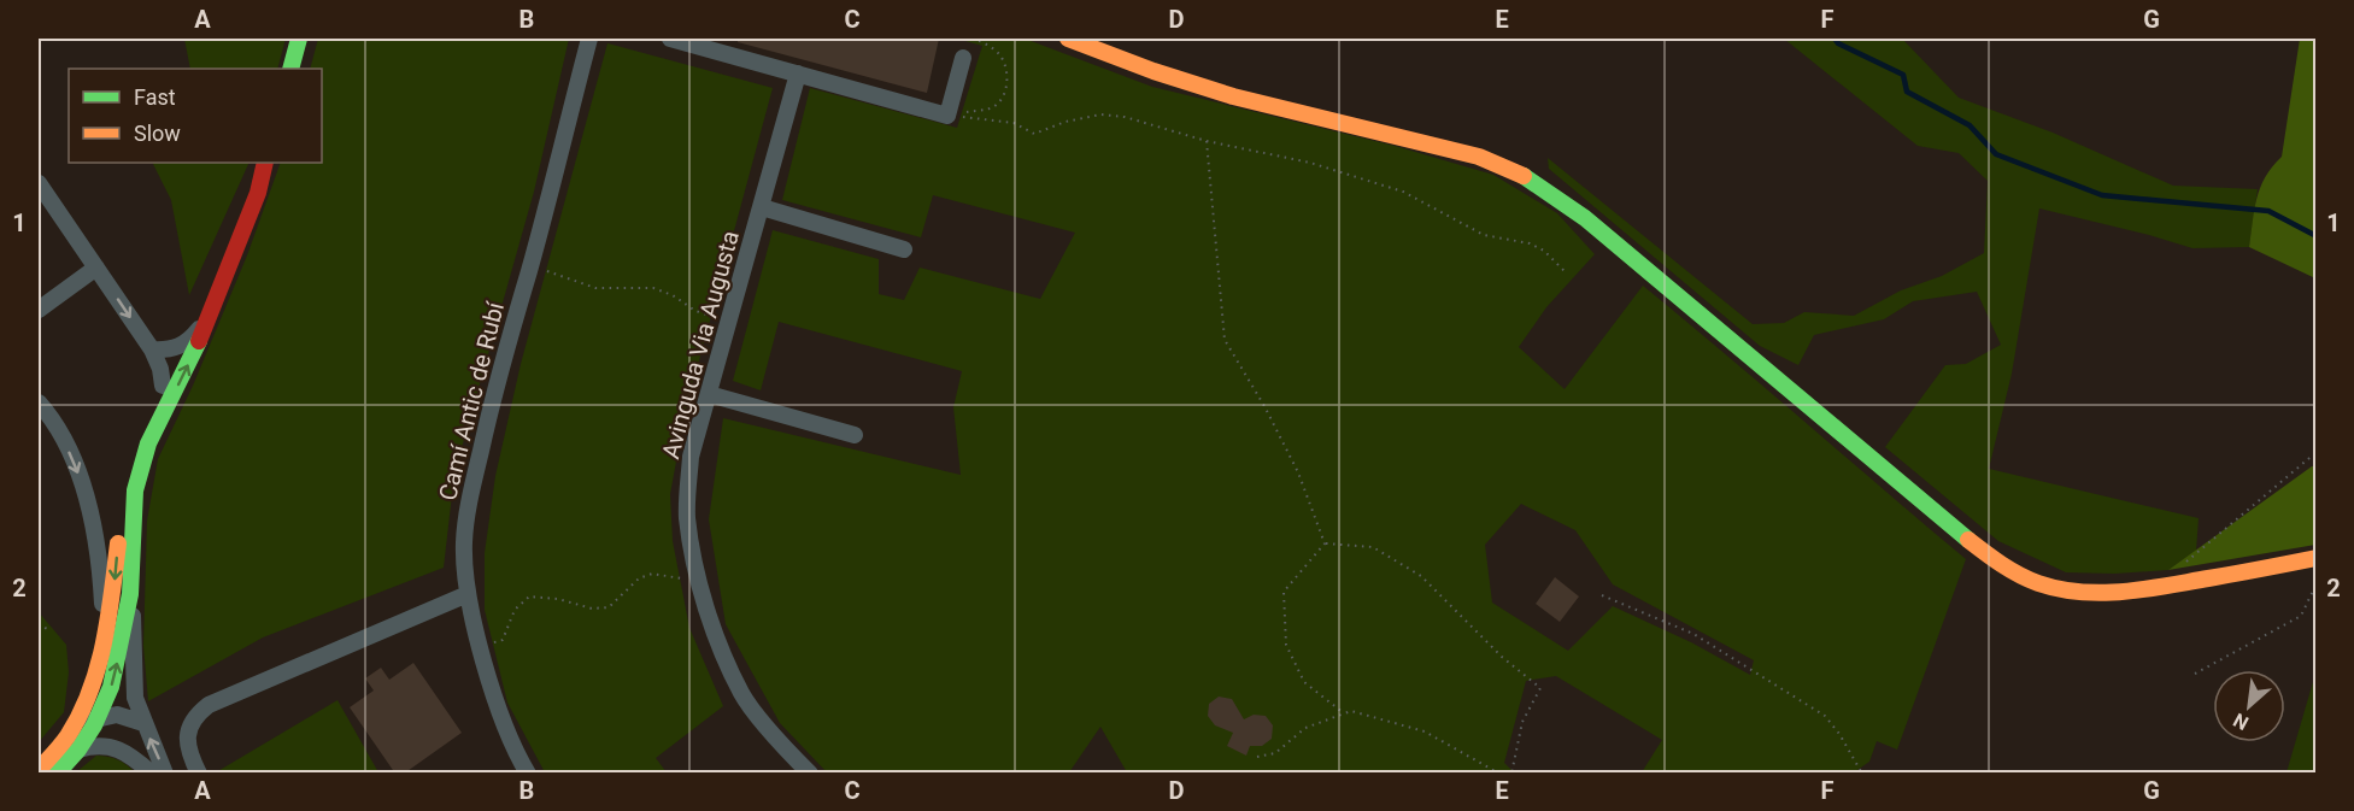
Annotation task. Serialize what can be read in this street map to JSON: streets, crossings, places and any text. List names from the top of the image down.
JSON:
{
  "streets": {
    "street": ["Avinguda Via Augusta", "Camí Antic de Rubí"]
  },
  "legend": ["Fast", "Slow"],
  "north": "bottom left",
  "grid": {
    "columns": [
      "A",
      "B",
      "C",
      "D",
      "E",
      "F",
      "G"
    ],
    "rows": ["1", "2"]
  }
}
